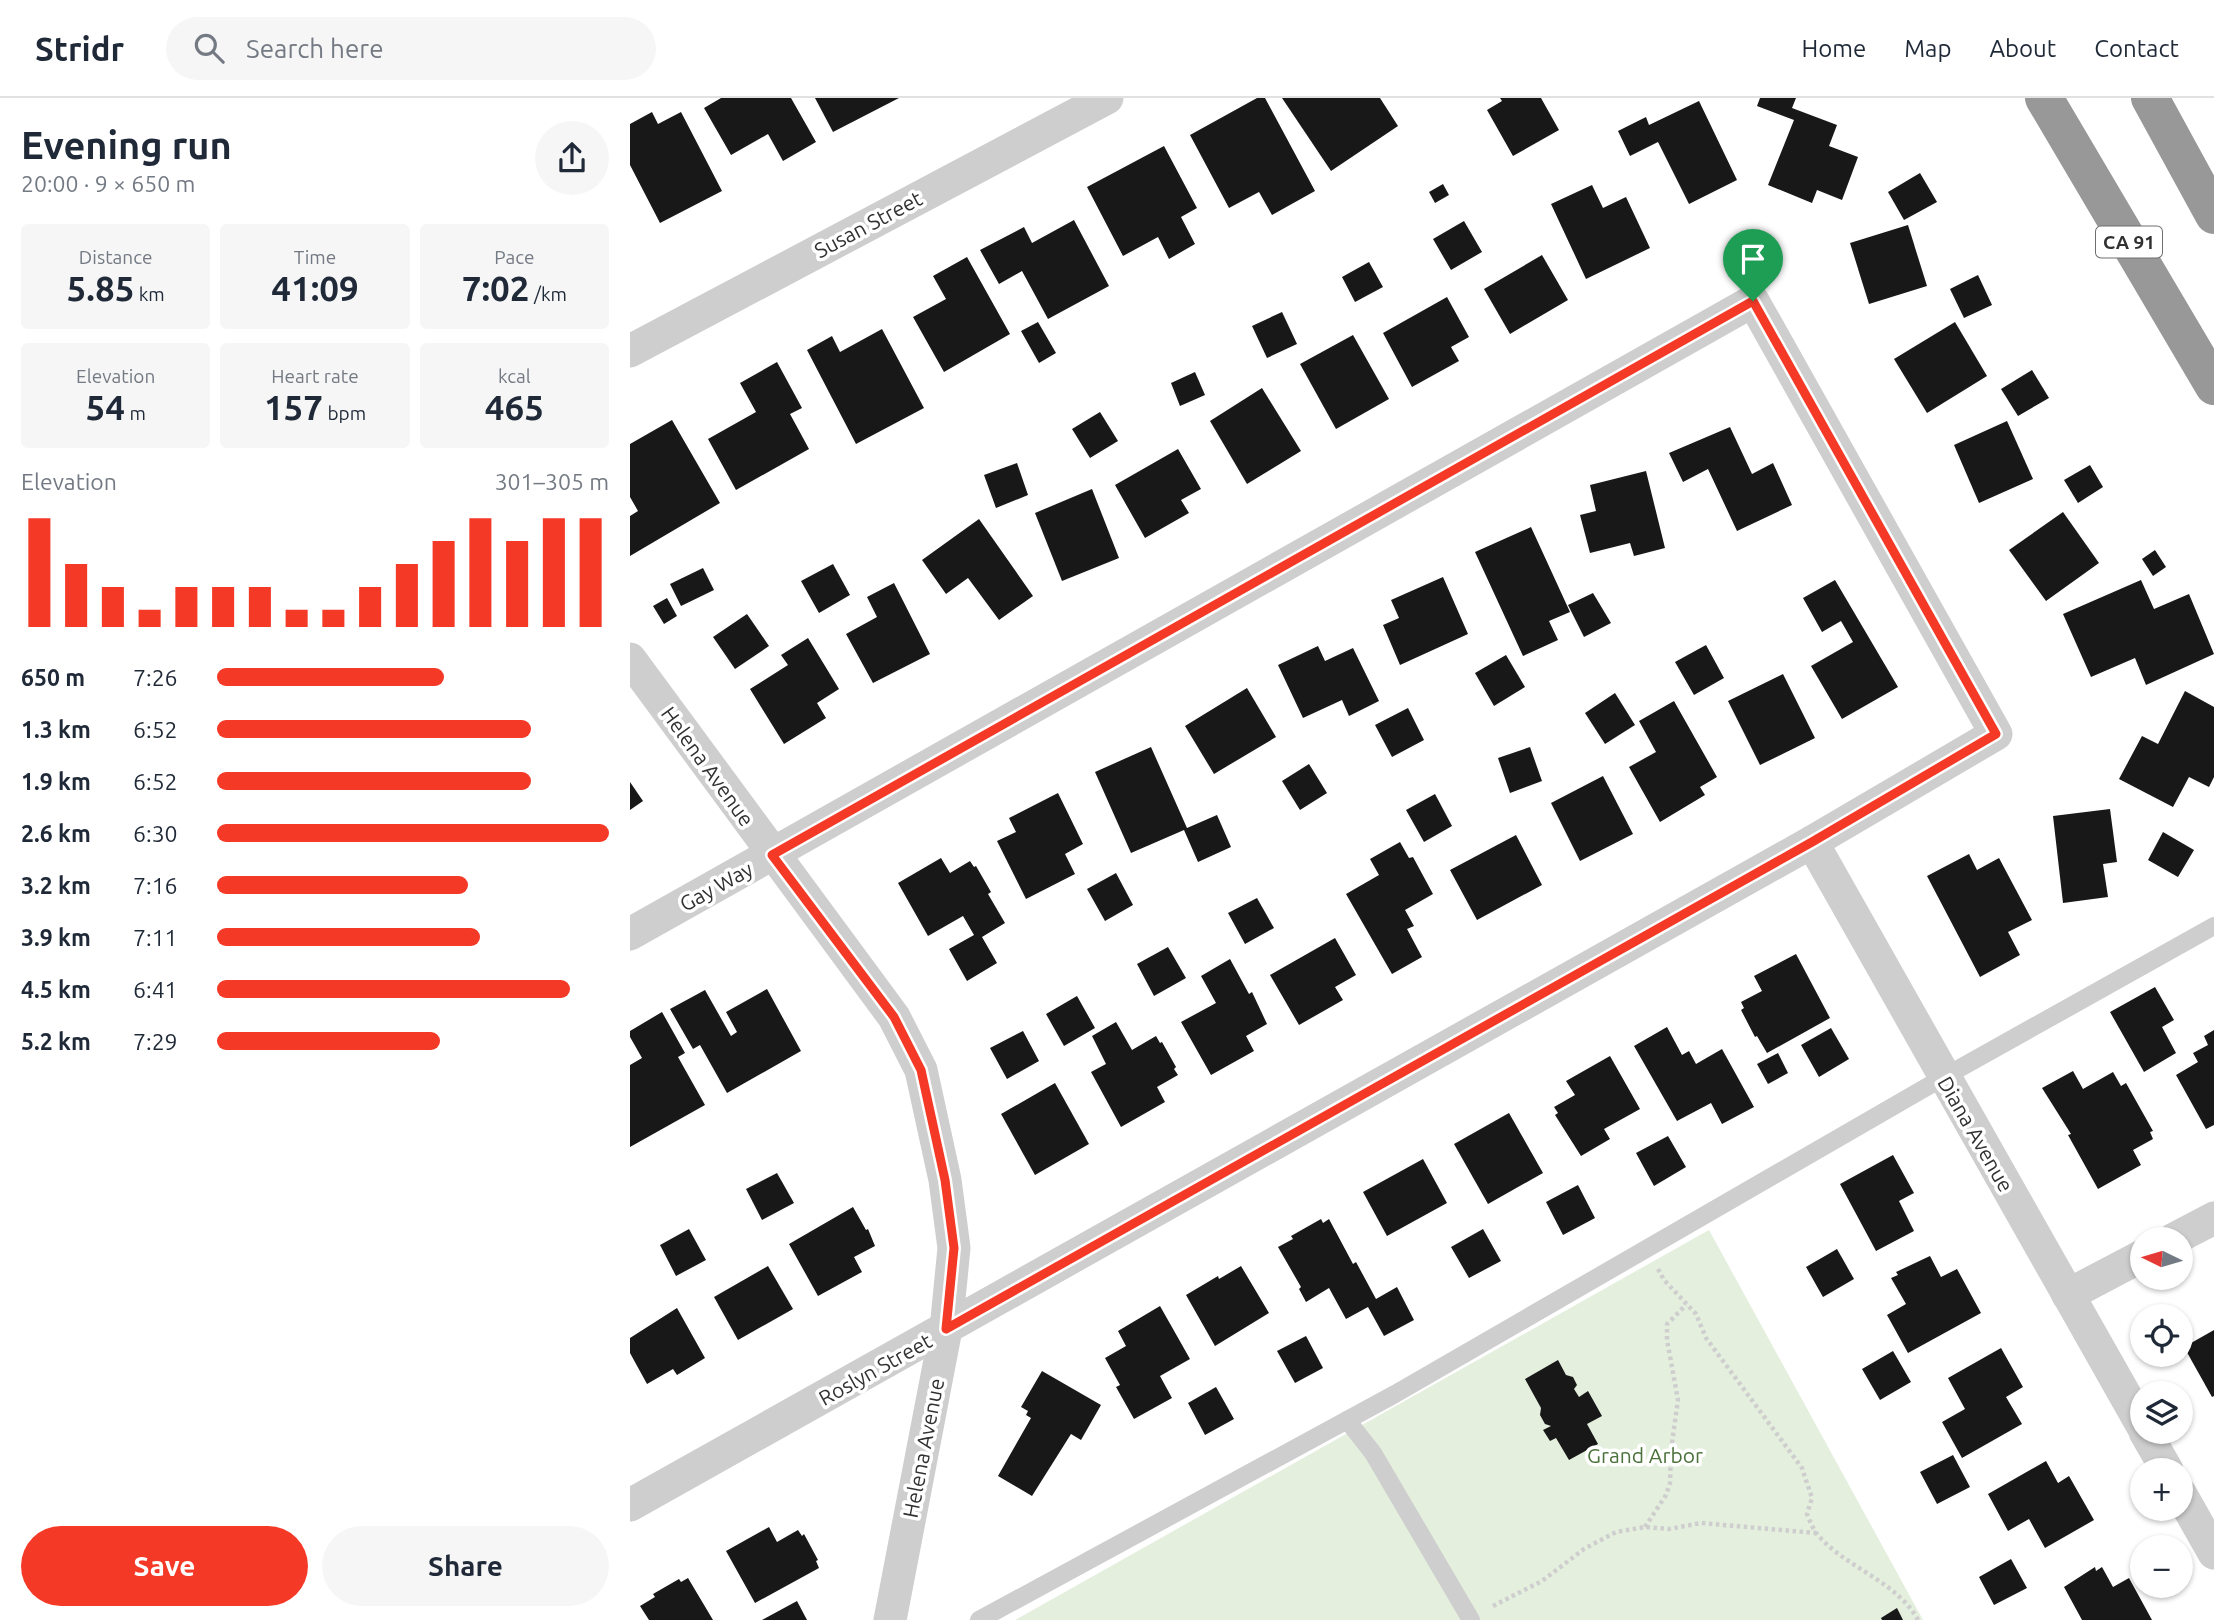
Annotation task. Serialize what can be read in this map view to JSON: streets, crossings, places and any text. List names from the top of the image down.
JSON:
{
  "streets": {
    "highway": ["CA 91"],
    "street": [
      "Susan Street",
      "Helena Avenue",
      "Gay Way",
      "Diana Avenue",
      "Roslyn Street"
    ]
  },
  "crossings": [
    ["Helena Avenue", "Gay Way"],
    ["Helena Avenue", "Roslyn Street"],
    ["Gay Way", "Roslyn Street"],
    ["Diana Avenue", "Roslyn Street"]
  ],
  "parks": ["Grand Arbor"],
  "north": "left",
  "page": {
    "header": "Stridr",
    "search": "Search here",
    "nav": [
      "Home",
      "Map",
      "About",
      "Contact"
    ],
    "heading": ["Evening run", "20:00 · 9 × 650 m"],
    "stats": [
      ["Distance", "5.85 km"],
      ["Time", "41:09"],
      ["Pace", "7:02 /km"],
      ["Elevation", "54 m"],
      ["Heart rate", "157 bpm"],
      ["kcal", "465"]
    ],
    "chart": ["Elevation", "301–305 m"],
    "list": [
      {
        "name": "650 m",
        "note": "7:26"
      },
      {
        "name": "1.3 km",
        "note": "6:52"
      },
      {
        "name": "1.9 km",
        "note": "6:52"
      },
      {
        "name": "2.6 km",
        "note": "6:30"
      },
      {
        "name": "3.2 km",
        "note": "7:16"
      },
      {
        "name": "3.9 km",
        "note": "7:11"
      },
      {
        "name": "4.5 km",
        "note": "6:41"
      },
      {
        "name": "5.2 km",
        "note": "7:29"
      }
    ],
    "map_buttons": ["+", "−"],
    "buttons": ["Save", "Share"]
  }
}
